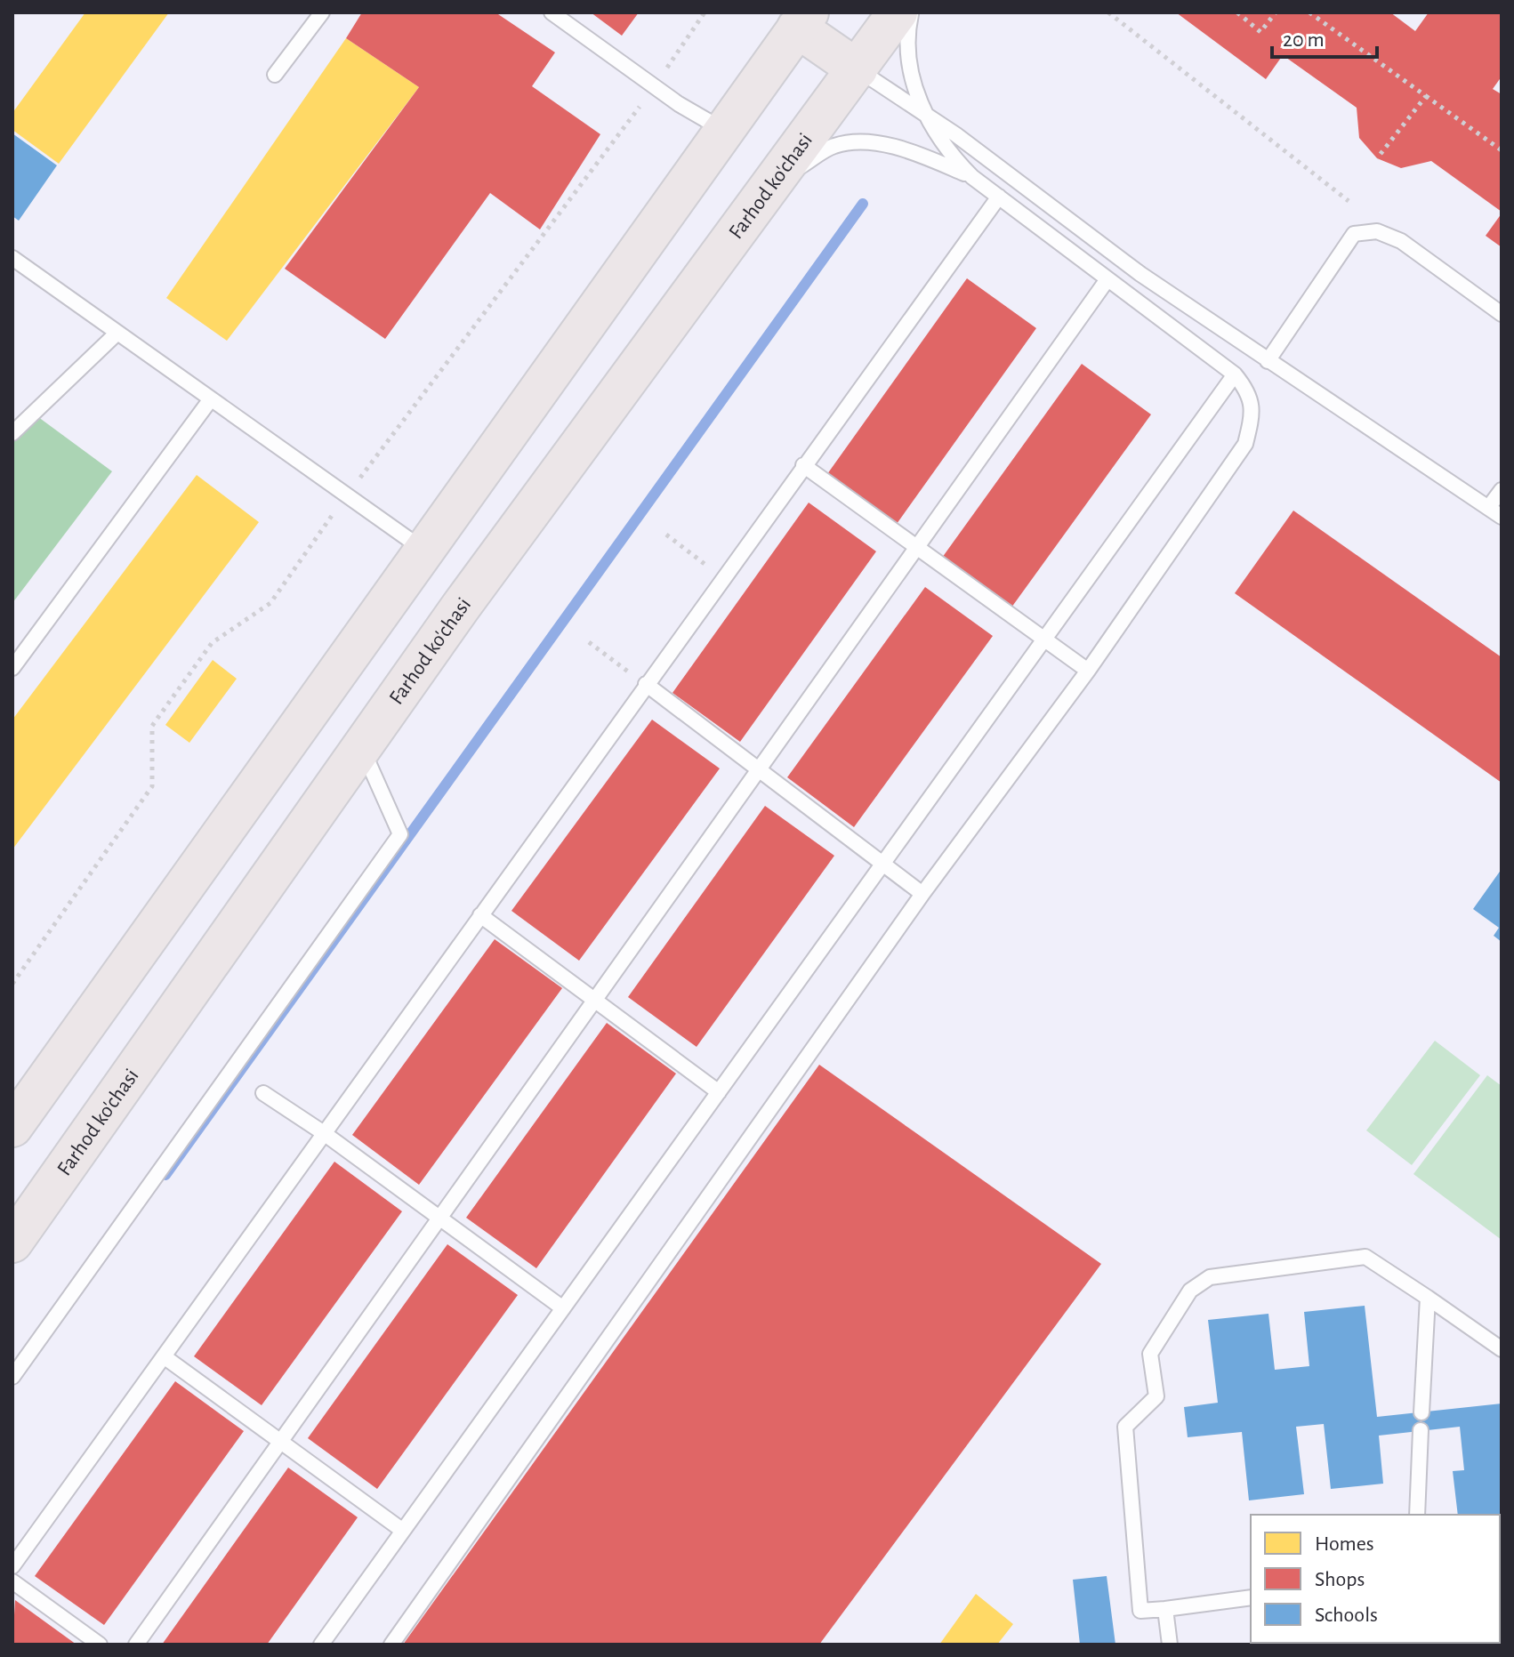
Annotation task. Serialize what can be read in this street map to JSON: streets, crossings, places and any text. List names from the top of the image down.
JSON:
{
  "streets": {
    "main road": ["Farhod ko'chasi"]
  },
  "legend": ["Homes", "Shops", "Schools"],
  "scale_bar": "20 m"
}
